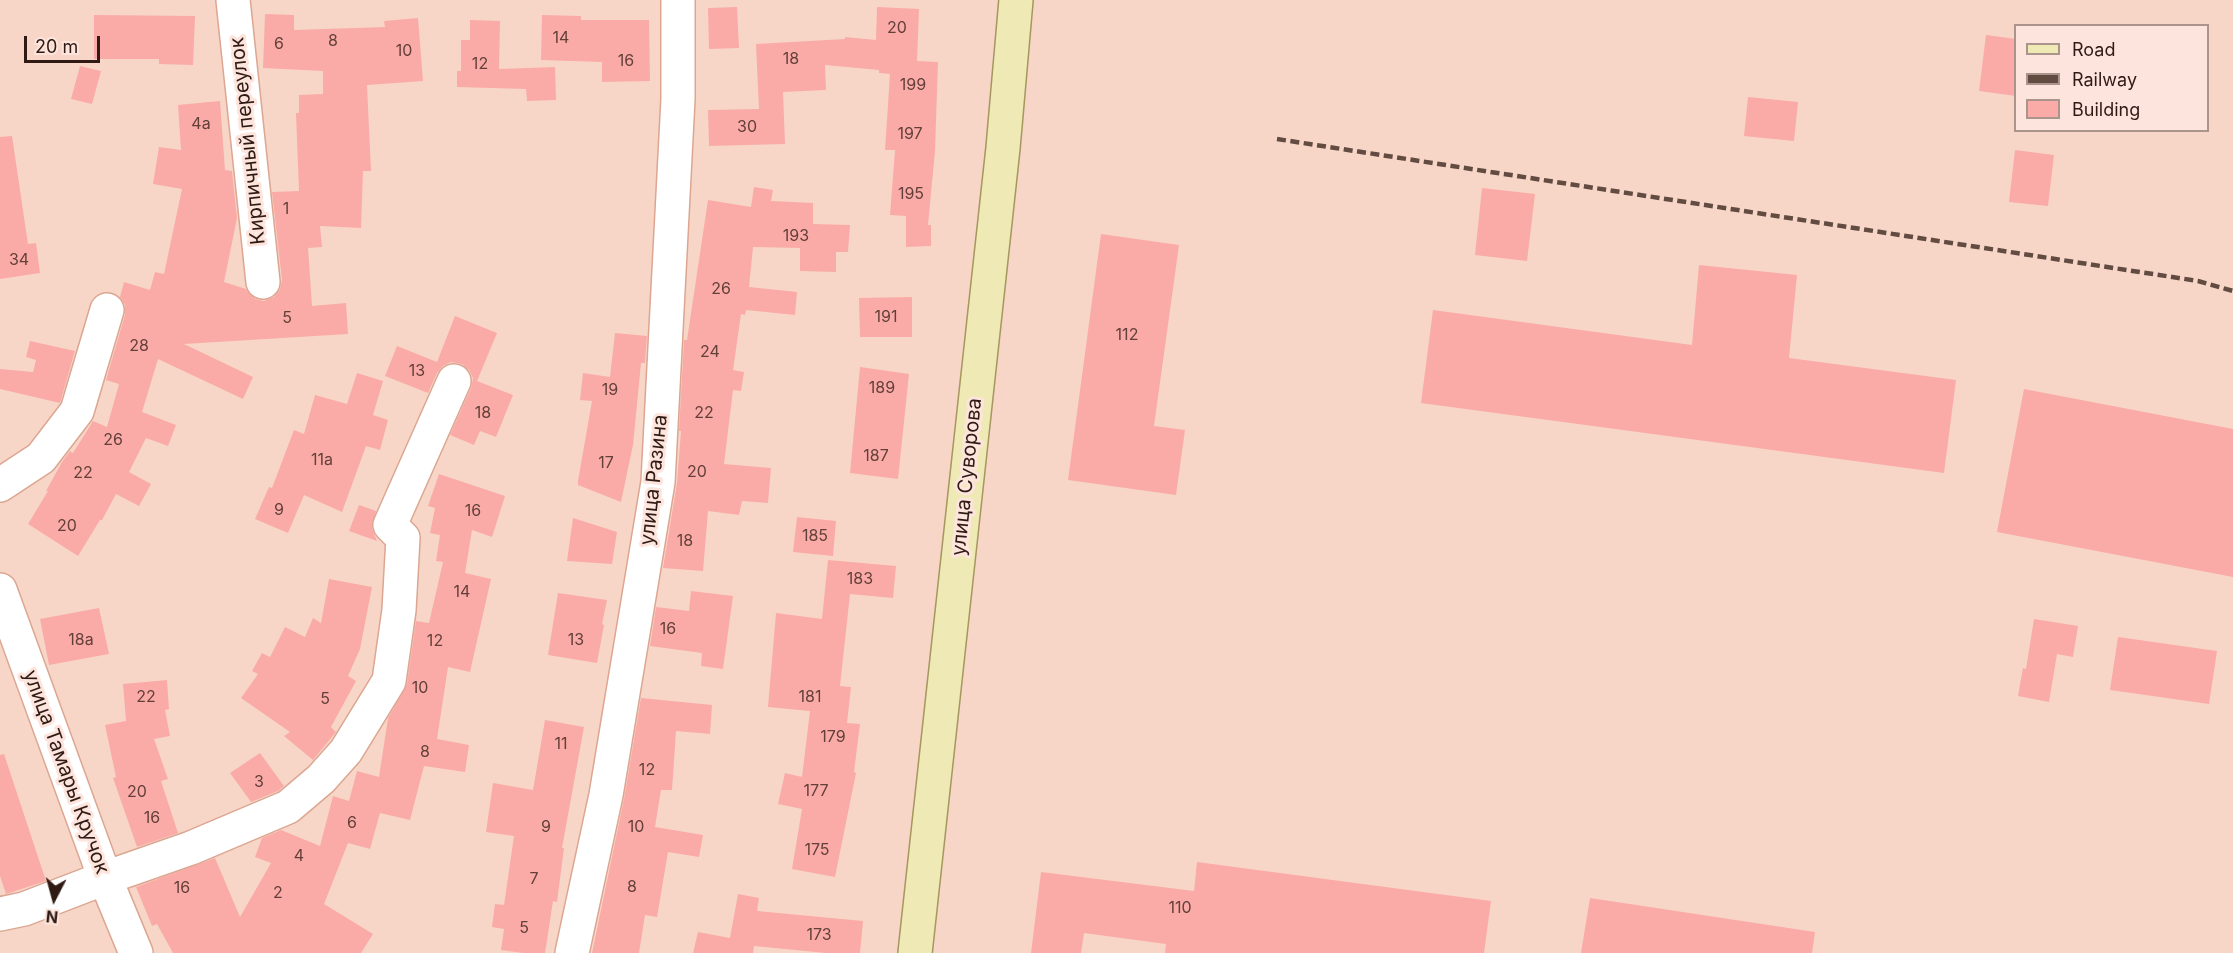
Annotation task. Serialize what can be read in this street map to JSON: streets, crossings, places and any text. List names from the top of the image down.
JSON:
{
  "streets": {
    "main road": ["улица Суворова"],
    "street": ["Кирпичный переулок", "улица Разина", "улица Тамары Кручок"]
  },
  "house_numbers": [
    "20",
    "14",
    "8",
    "6",
    "10",
    "18",
    "16",
    "12",
    "199",
    "4а",
    "30",
    "197",
    "195",
    "1",
    "193",
    "34",
    "26",
    "191",
    "5",
    "112",
    "28",
    "24",
    "13",
    "189",
    "19",
    "18",
    "22",
    "26",
    "187",
    "11а",
    "17",
    "20",
    "22",
    "9",
    "16",
    "20",
    "185",
    "18",
    "183",
    "14",
    "16",
    "18а",
    "13",
    "12",
    "10",
    "22",
    "181",
    "5",
    "179",
    "11",
    "8",
    "12",
    "3",
    "177",
    "20",
    "16",
    "6",
    "9",
    "10",
    "175",
    "4",
    "7",
    "8",
    "16",
    "2",
    "110",
    "5",
    "173"
  ],
  "legend": ["Road", "Railway", "Building"],
  "scale_bar": "20 m",
  "north": "bottom"
}
